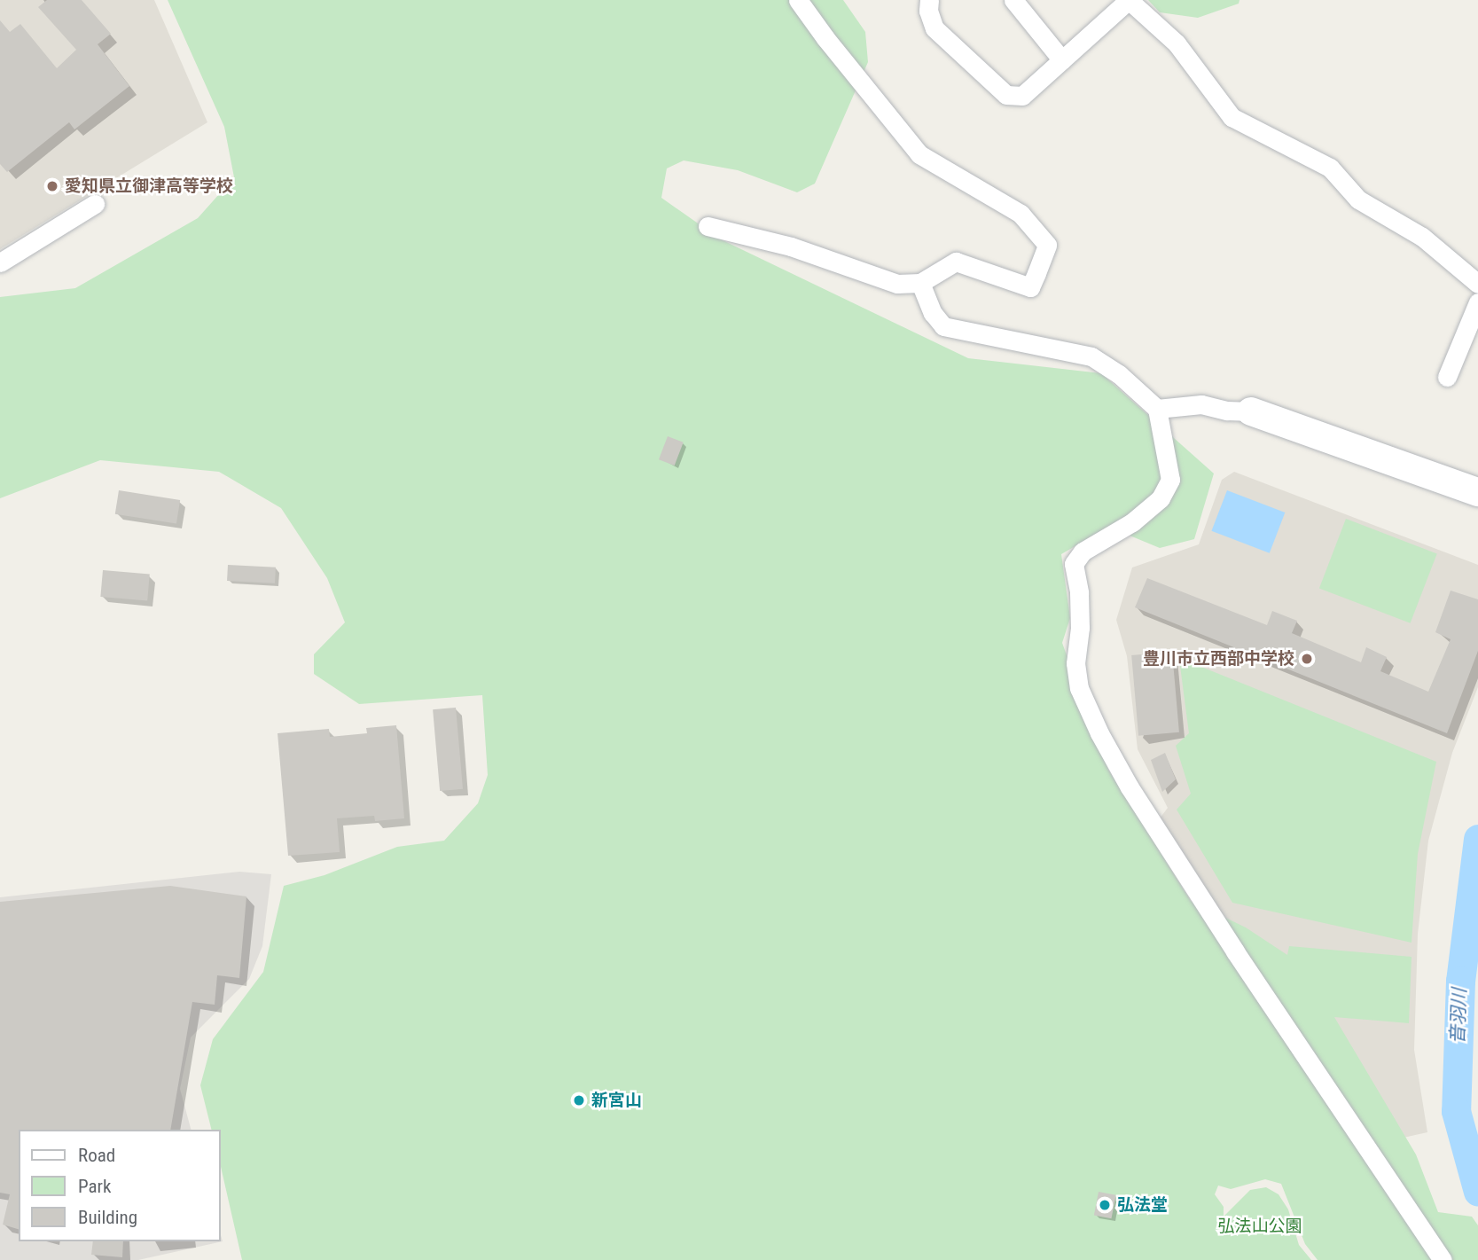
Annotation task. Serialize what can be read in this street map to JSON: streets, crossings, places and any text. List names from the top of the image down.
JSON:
{
  "water": ["音羽川"],
  "parks": ["弘法山公園"],
  "places": [
    "愛知県立御津高等学校",
    "豊川市立西部中学校",
    "新宮山",
    "弘法堂"
  ],
  "legend": ["Road", "Park", "Building"]
}
